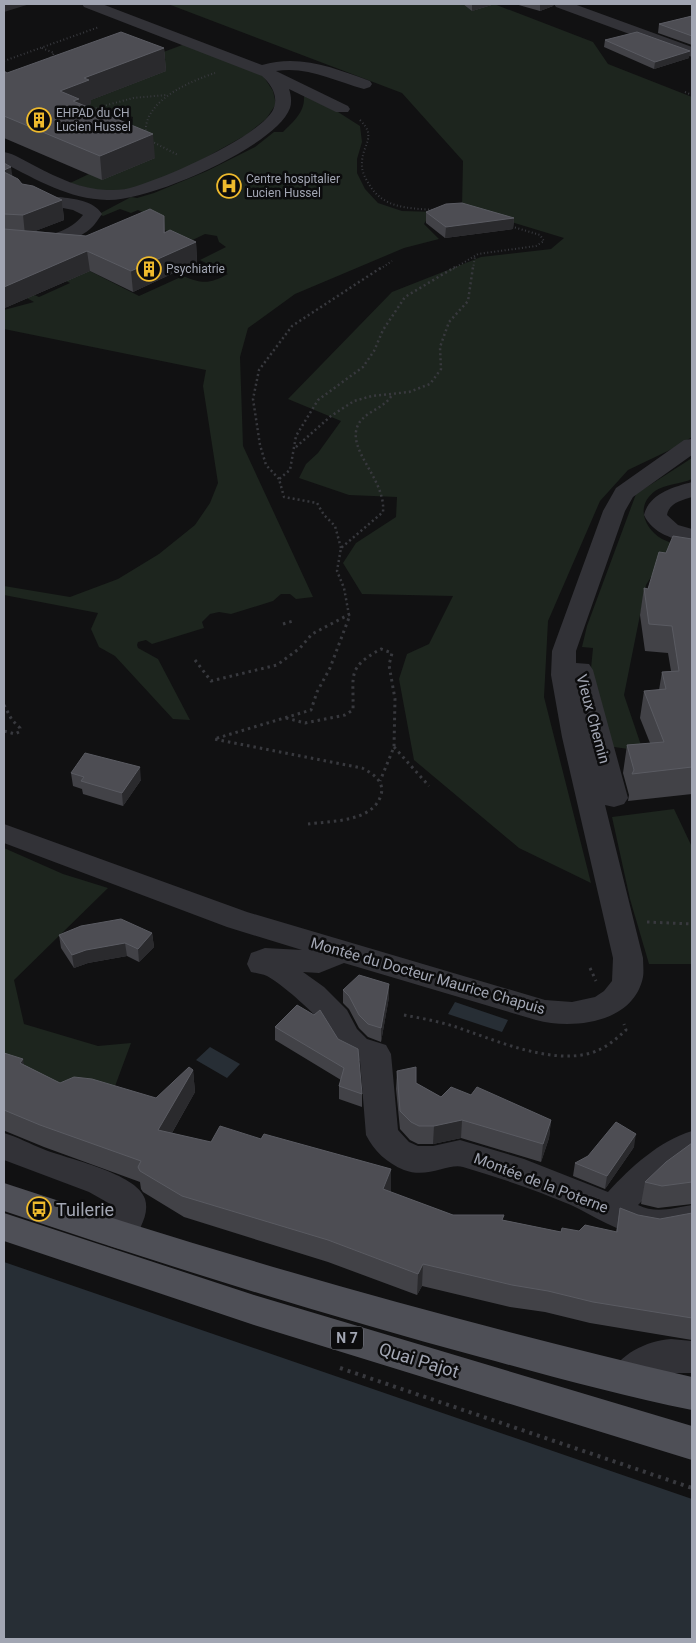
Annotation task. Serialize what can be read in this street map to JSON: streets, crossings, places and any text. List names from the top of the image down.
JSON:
{
  "streets": {
    "main road": ["N 7", "Quai Pajot"],
    "street": ["Vieux Chemin", "Montée du Docteur Maurice Chapuis", "Montée de la Poterne"]
  },
  "crossings": [
    ["Montée du Docteur Maurice Chapuis", "Montée de la Poterne"]
  ],
  "places": {
    "building": ["EHPAD du CH Lucien Hussel", "Psychiatrie"],
    "hospital": ["Centre hospitalier Lucien Hussel"],
    "bus stop": ["Tuilerie"]
  }
}
